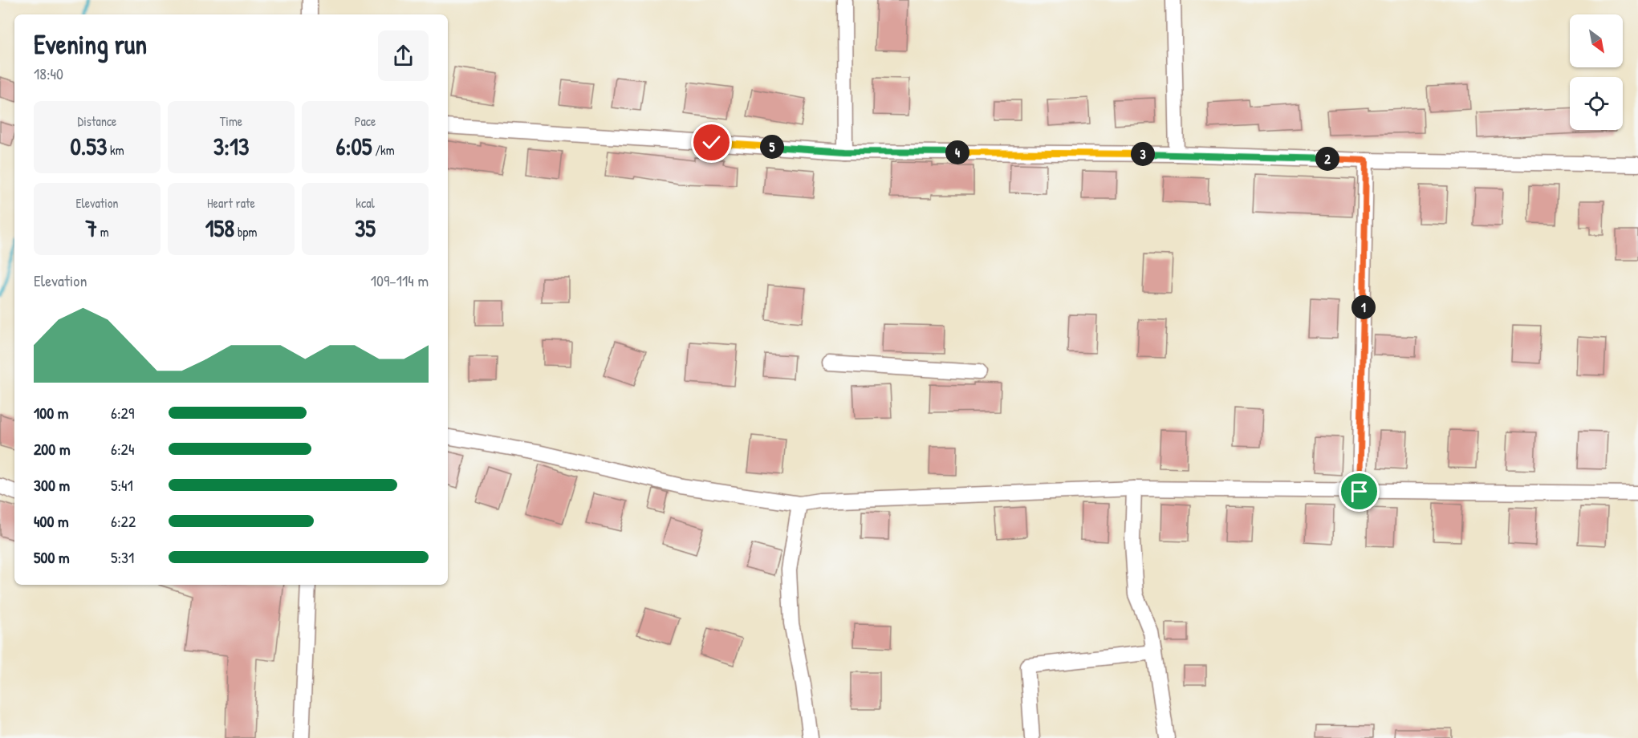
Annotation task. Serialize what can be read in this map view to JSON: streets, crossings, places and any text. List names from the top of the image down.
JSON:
{
  "north": "bottom right",
  "page": {
    "heading": ["Evening run", "18:40"],
    "stats": [
      ["Distance", "0.53 km"],
      ["Time", "3:13"],
      ["Pace", "6:05 /km"],
      ["Elevation", "7 m"],
      ["Heart rate", "158 bpm"],
      ["kcal", "35"]
    ],
    "pins": [
      "5",
      "4",
      "3",
      "2",
      "1"
    ],
    "chart": ["Elevation", "109–114 m"],
    "list": [
      {
        "name": "100 m",
        "note": "6:29"
      },
      {
        "name": "200 m",
        "note": "6:24"
      },
      {
        "name": "300 m",
        "note": "5:41"
      },
      {
        "name": "400 m",
        "note": "6:22"
      },
      {
        "name": "500 m",
        "note": "5:31"
      }
    ]
  }
}
